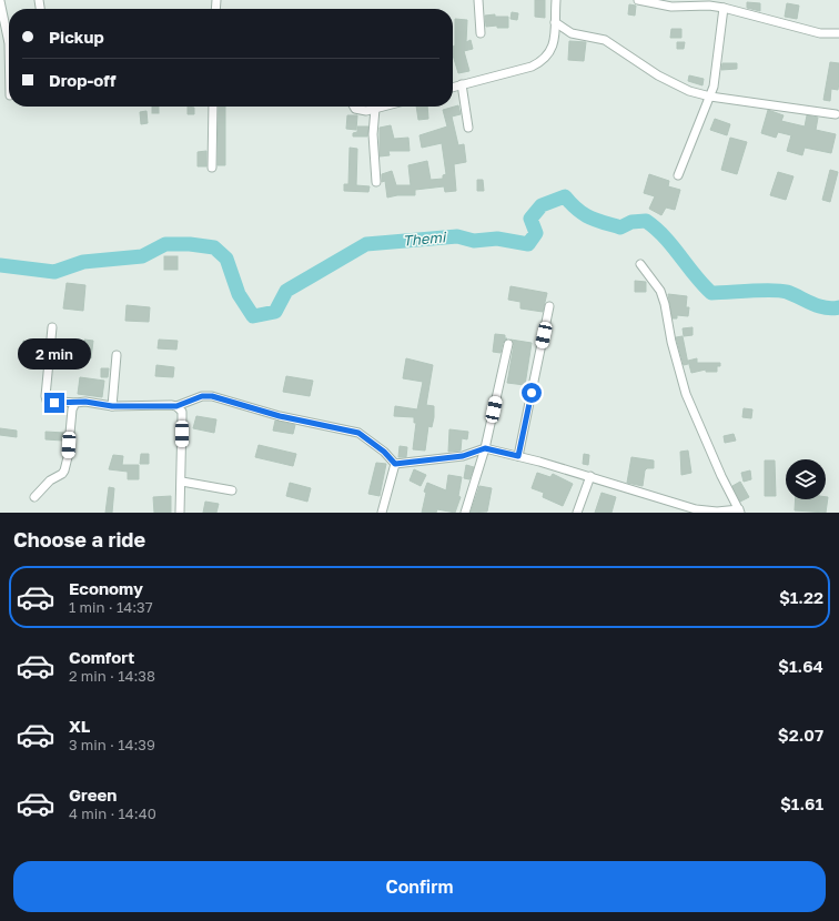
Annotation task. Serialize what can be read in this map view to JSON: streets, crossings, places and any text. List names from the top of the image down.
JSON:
{
  "water": ["Themi"],
  "page": {
    "banner": ["Pickup", "Drop-off"],
    "bubble": "2 min",
    "heading": "Choose a ride",
    "list": [
      {
        "name": "Economy",
        "note": "1 min · 14:37",
        "value": "$1.22"
      },
      {
        "name": "Comfort",
        "note": "2 min · 14:38",
        "value": "$1.64"
      },
      {
        "name": "XL",
        "note": "3 min · 14:39",
        "value": "$2.07"
      },
      {
        "name": "Green",
        "note": "4 min · 14:40",
        "value": "$1.61"
      }
    ],
    "buttons": "Confirm"
  }
}
